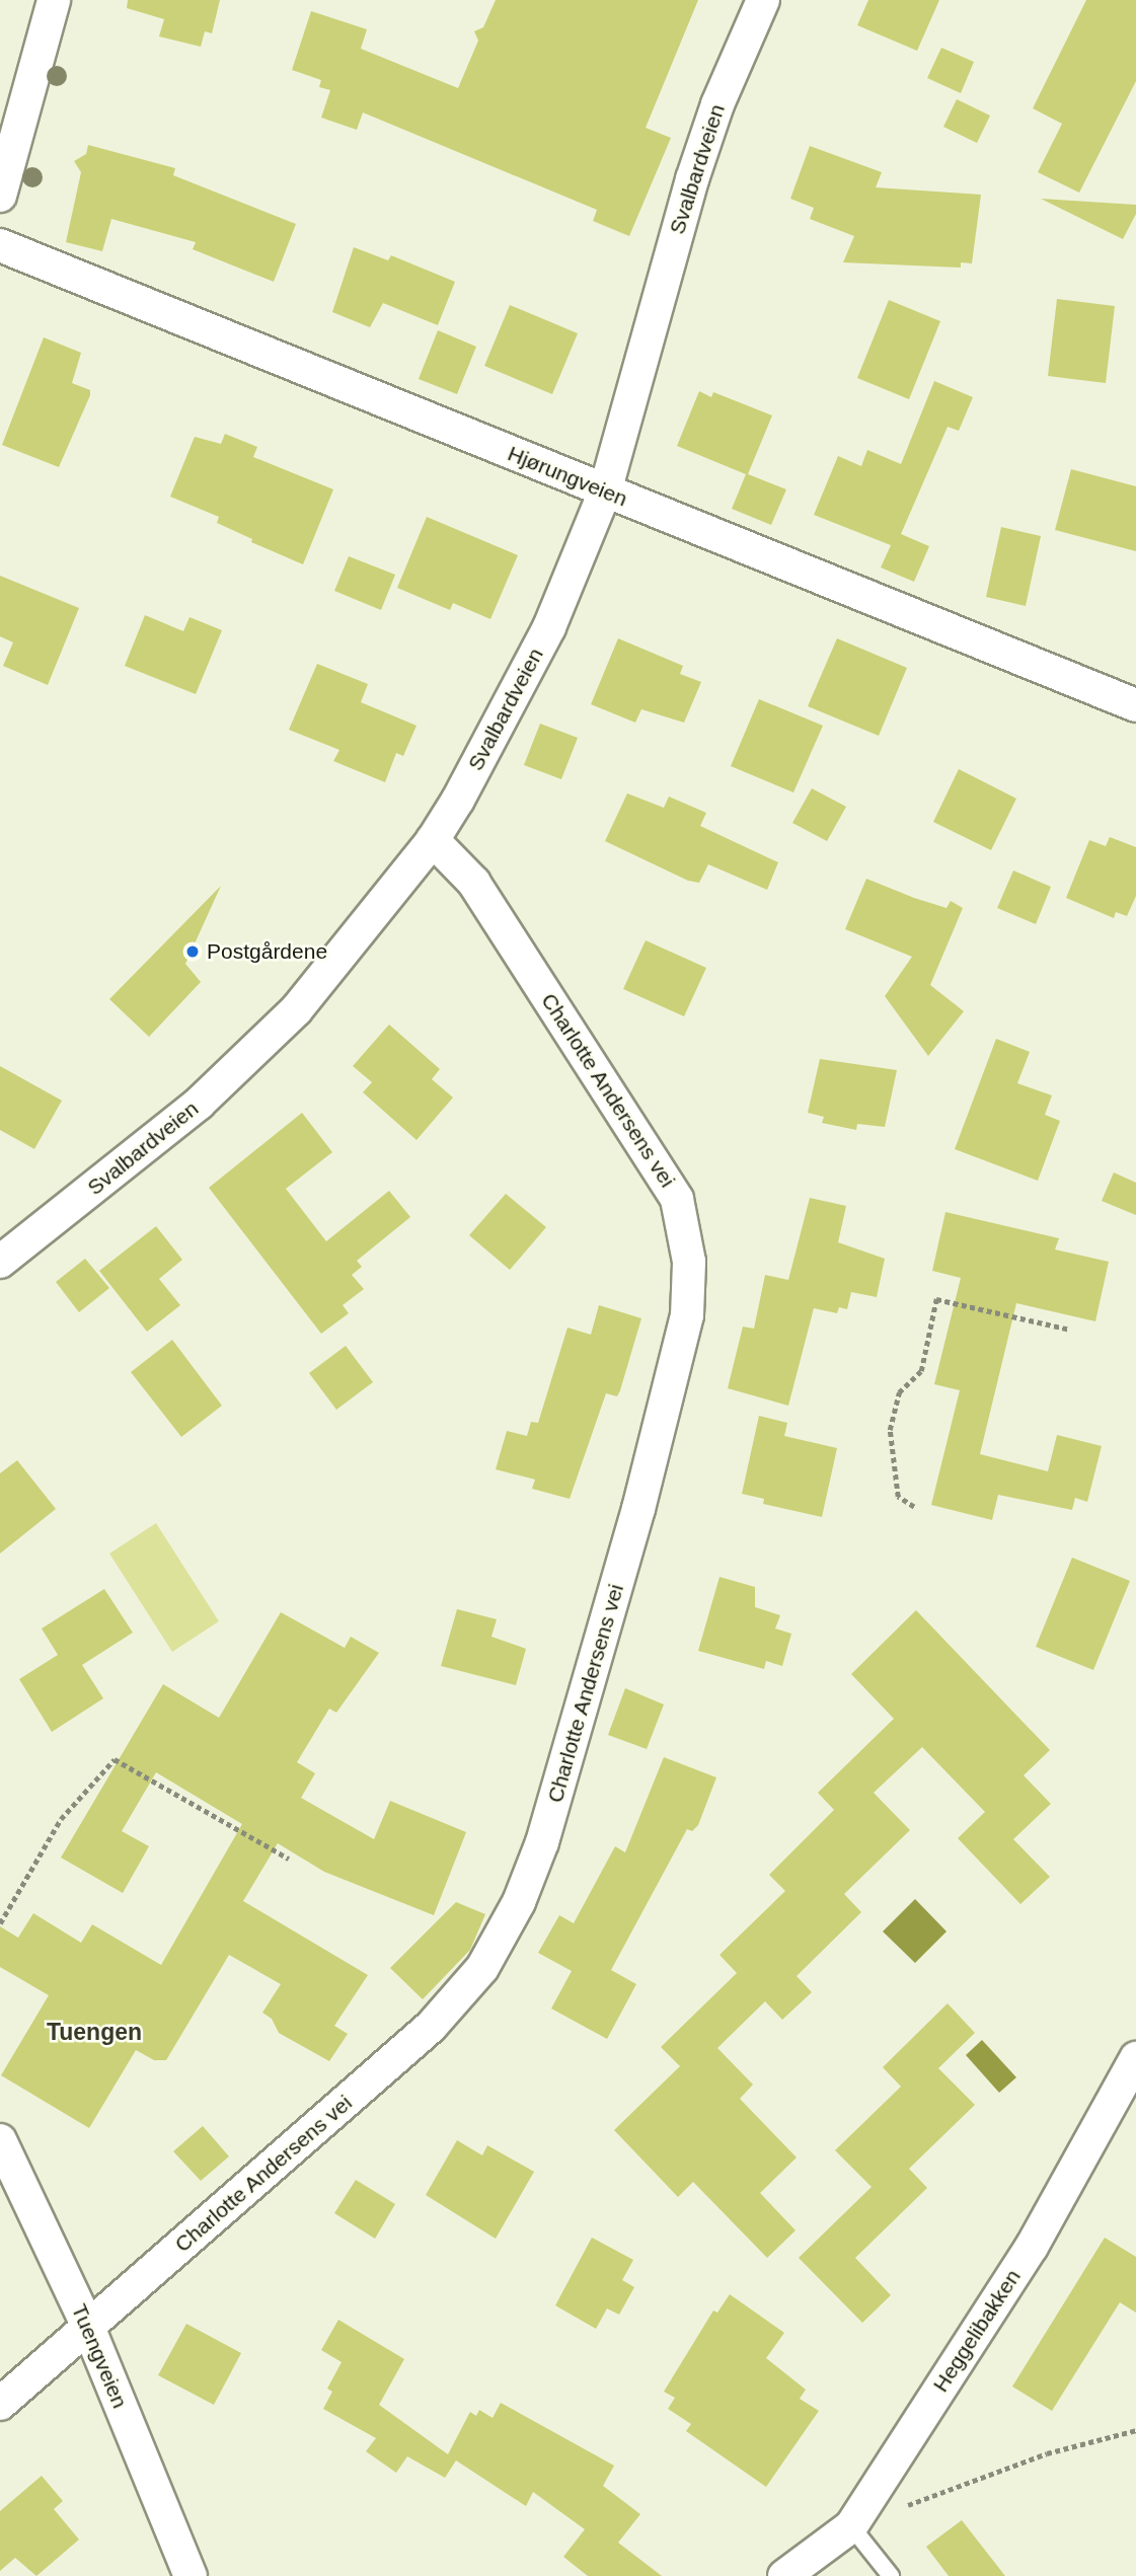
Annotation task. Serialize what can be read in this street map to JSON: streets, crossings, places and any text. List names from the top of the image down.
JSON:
{
  "streets": {
    "street": [
      "Svalbardveien",
      "Hjørungveien",
      "Charlotte Andersens vei",
      "Heggelibakken",
      "Tuengveien"
    ]
  },
  "crossings": [
    ["Svalbardveien", "Hjørungveien"],
    ["Svalbardveien", "Charlotte Andersens vei"],
    ["Charlotte Andersens vei", "Tuengveien"]
  ],
  "districts": ["Tuengen"],
  "places": ["Postgårdene"]
}
